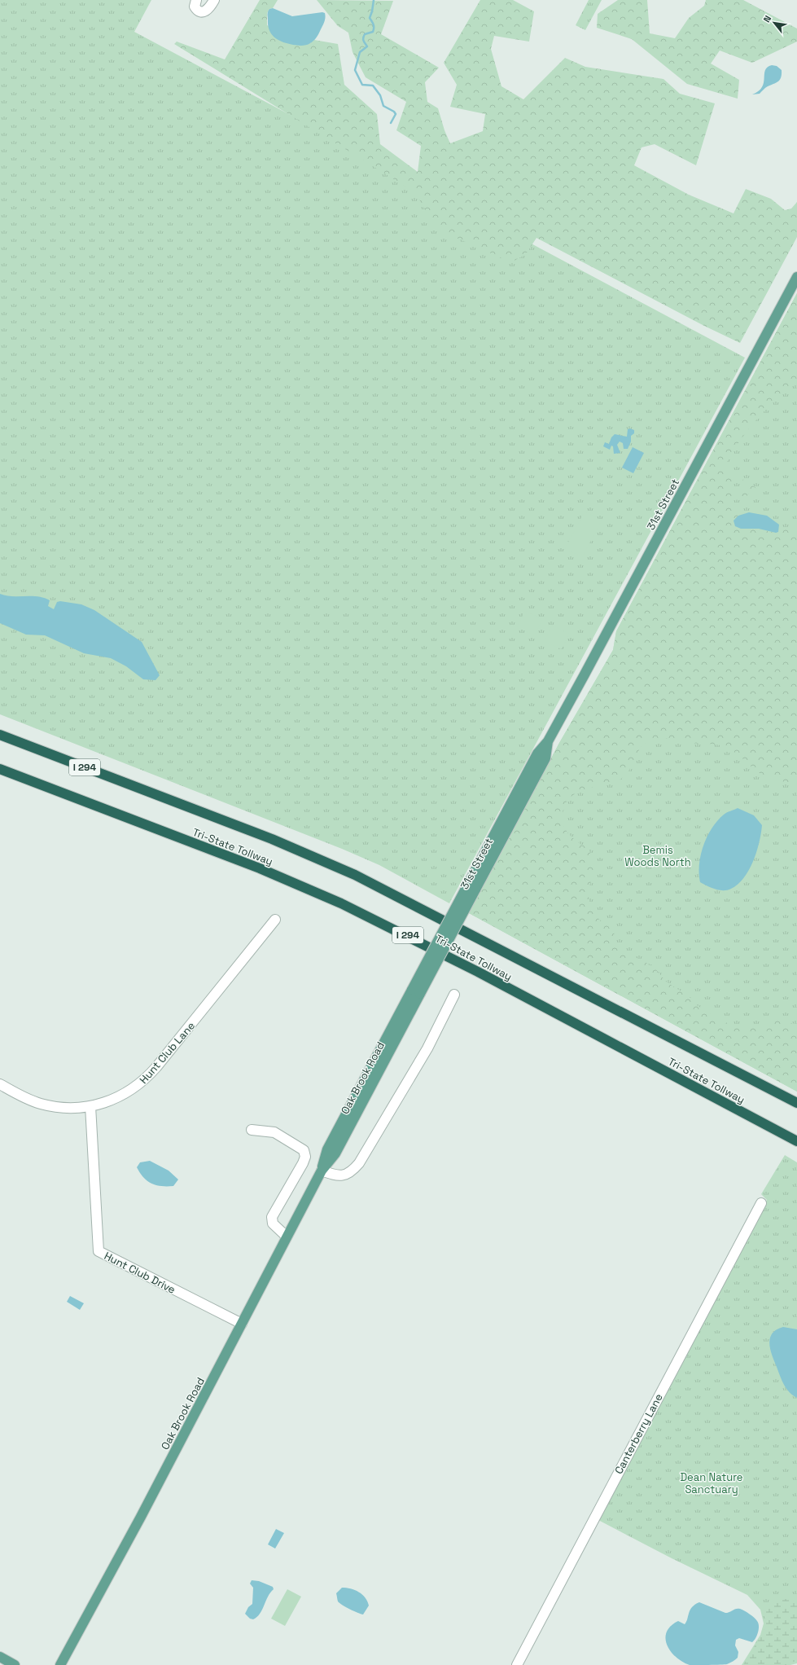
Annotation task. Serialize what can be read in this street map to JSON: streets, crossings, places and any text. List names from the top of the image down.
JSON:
{
  "streets": {
    "highway": ["I 294", "Tri-State Tollway"],
    "main road": ["31st Street", "Oak Brook Road"],
    "street": ["Hunt Club Lane", "Hunt Club Drive", "Canterberry Lane"]
  },
  "crossings": [
    ["31st Street", "Oak Brook Road"],
    ["Hunt Club Lane", "Hunt Club Drive"],
    ["Oak Brook Road", "Hunt Club Drive"]
  ],
  "parks": ["Bemis Woods North", "Dean Nature Sanctuary"],
  "north": "top left"
}
